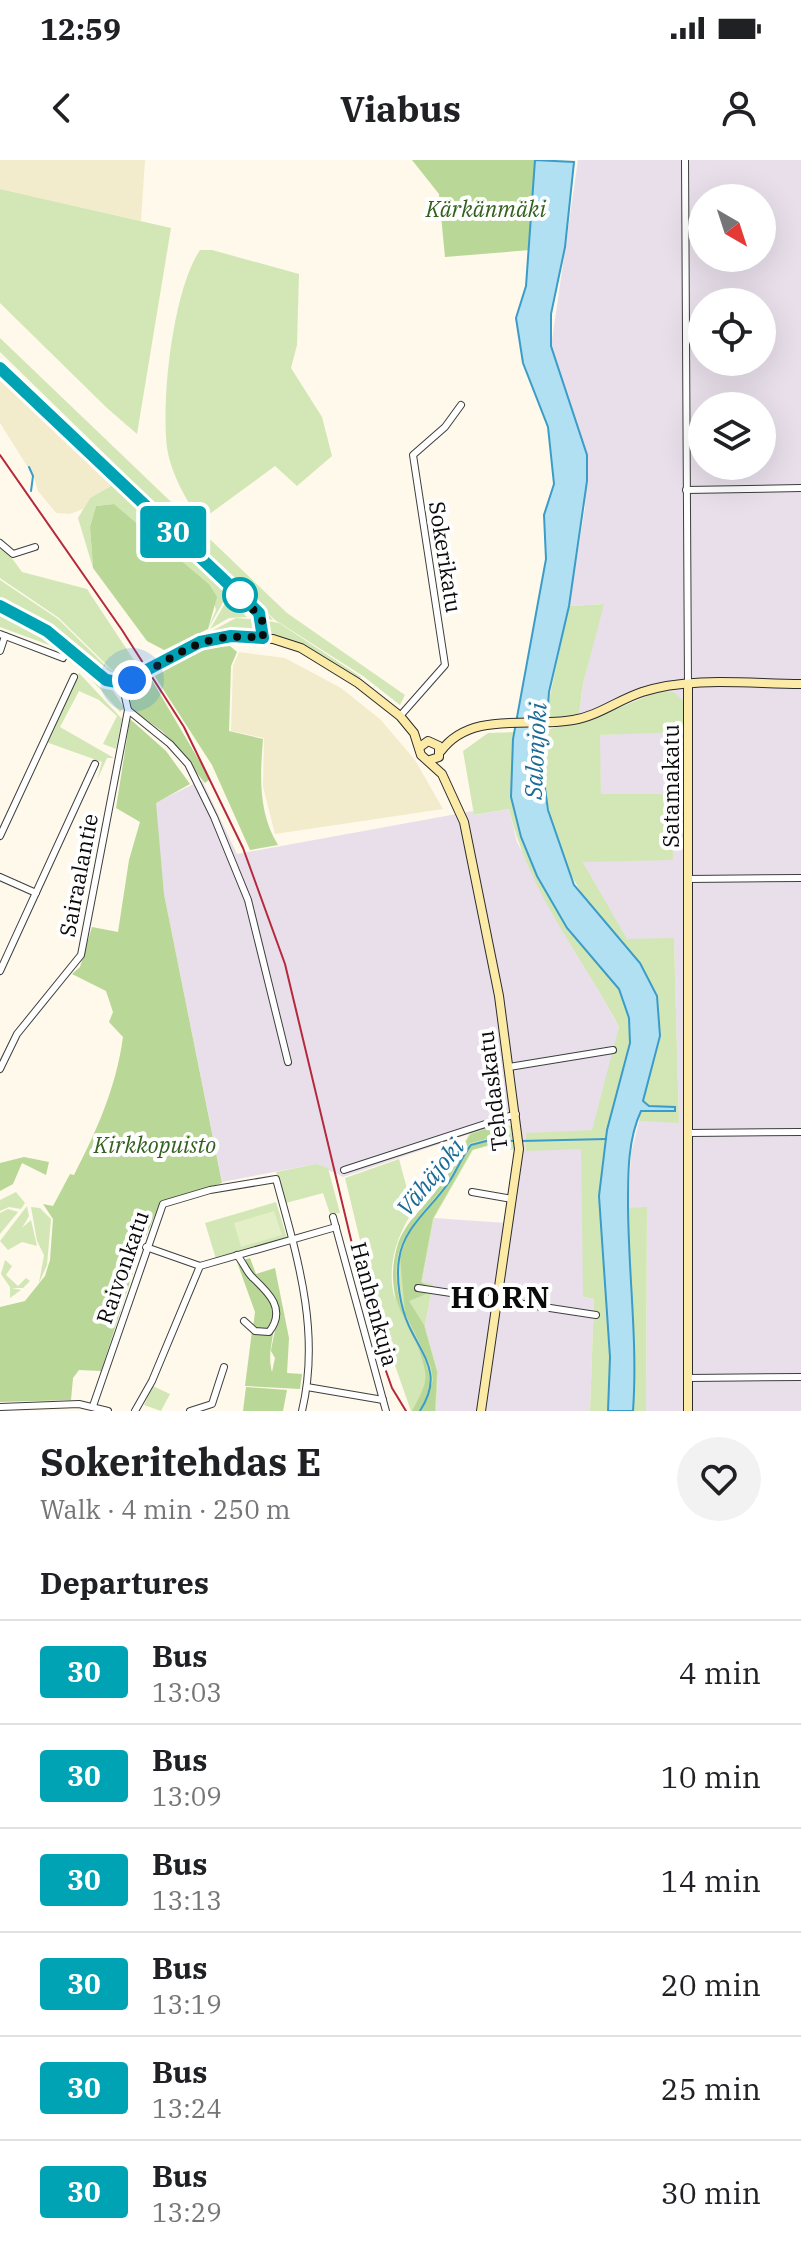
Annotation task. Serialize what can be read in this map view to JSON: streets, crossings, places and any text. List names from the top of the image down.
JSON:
{
  "streets": {
    "street": [
      "Sokerikatu",
      "Satamakatu",
      "Sairaalantie",
      "Tehdaskatu",
      "Raivonkatu",
      "Hanhenkuja"
    ]
  },
  "districts": ["HORN"],
  "water": ["Salonjoki", "Vähäjoki"],
  "parks": ["Kärkänmäki", "Kirkkopuisto"],
  "lines": ["bus line 30"],
  "north": "bottom right",
  "page": {
    "status": "12:59",
    "header": "Viabus",
    "on_map": "30",
    "heading": [
      ["Sokeritehdas E", "Walk · 4 min · 250 m"],
      "Departures"
    ],
    "list": [
      {
        "mark": "30",
        "name": "Bus",
        "note": "13:03",
        "value": "4 min"
      },
      {
        "mark": "30",
        "name": "Bus",
        "note": "13:09",
        "value": "10 min"
      },
      {
        "mark": "30",
        "name": "Bus",
        "note": "13:13",
        "value": "14 min"
      },
      {
        "mark": "30",
        "name": "Bus",
        "note": "13:19",
        "value": "20 min"
      },
      {
        "mark": "30",
        "name": "Bus",
        "note": "13:24",
        "value": "25 min"
      },
      {
        "mark": "30",
        "name": "Bus",
        "note": "13:29",
        "value": "30 min"
      }
    ]
  }
}
